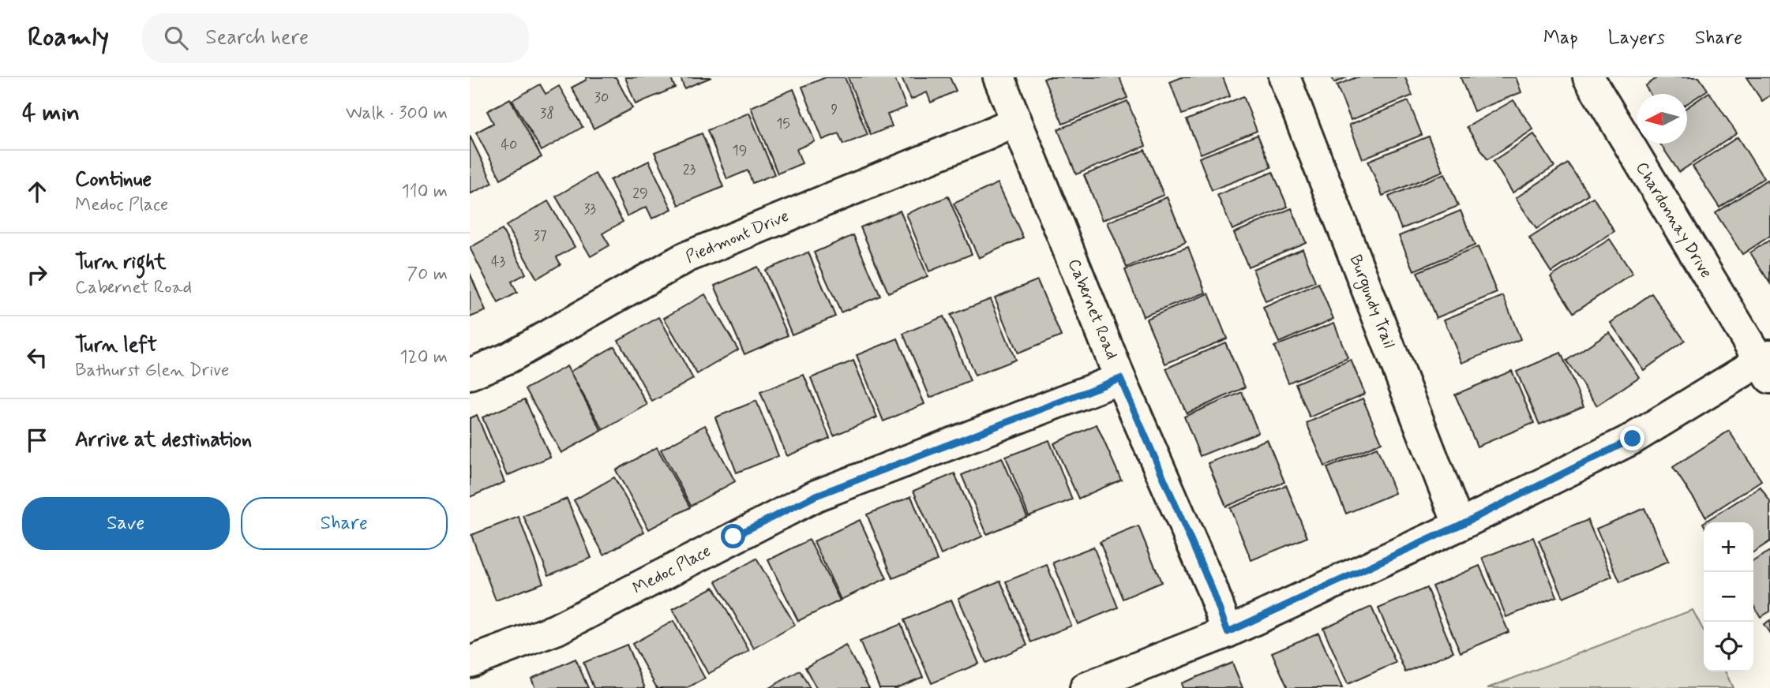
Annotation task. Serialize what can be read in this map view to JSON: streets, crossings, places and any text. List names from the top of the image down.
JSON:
{
  "streets": {
    "street": [
      "Chardonnay Drive",
      "Piedmont Drive",
      "Burgundy Trail",
      "Cabernet Road",
      "Medoc Place"
    ]
  },
  "crossings": [
    ["Piedmont Drive", "Cabernet Road"],
    ["Cabernet Road", "Medoc Place"]
  ],
  "house_numbers": [
    "30",
    "9",
    "38",
    "15",
    "40",
    "19",
    "23",
    "29",
    "33",
    "37",
    "43"
  ],
  "north": "left",
  "page": {
    "header": "Roamly",
    "search": "Search here",
    "nav": ["Map", "Layers", "Share"],
    "heading": ["4 min", "Walk · 300 m"],
    "list": [
      ["Continue", "Medoc Place", "110 m"],
      ["Turn right", "Cabernet Road", "70 m"],
      ["Turn left", "Bathurst Glen Drive", "120 m"],
      "Arrive at destination"
    ],
    "buttons": ["Save", "Share"],
    "map_buttons": ["+", "−"]
  }
}
